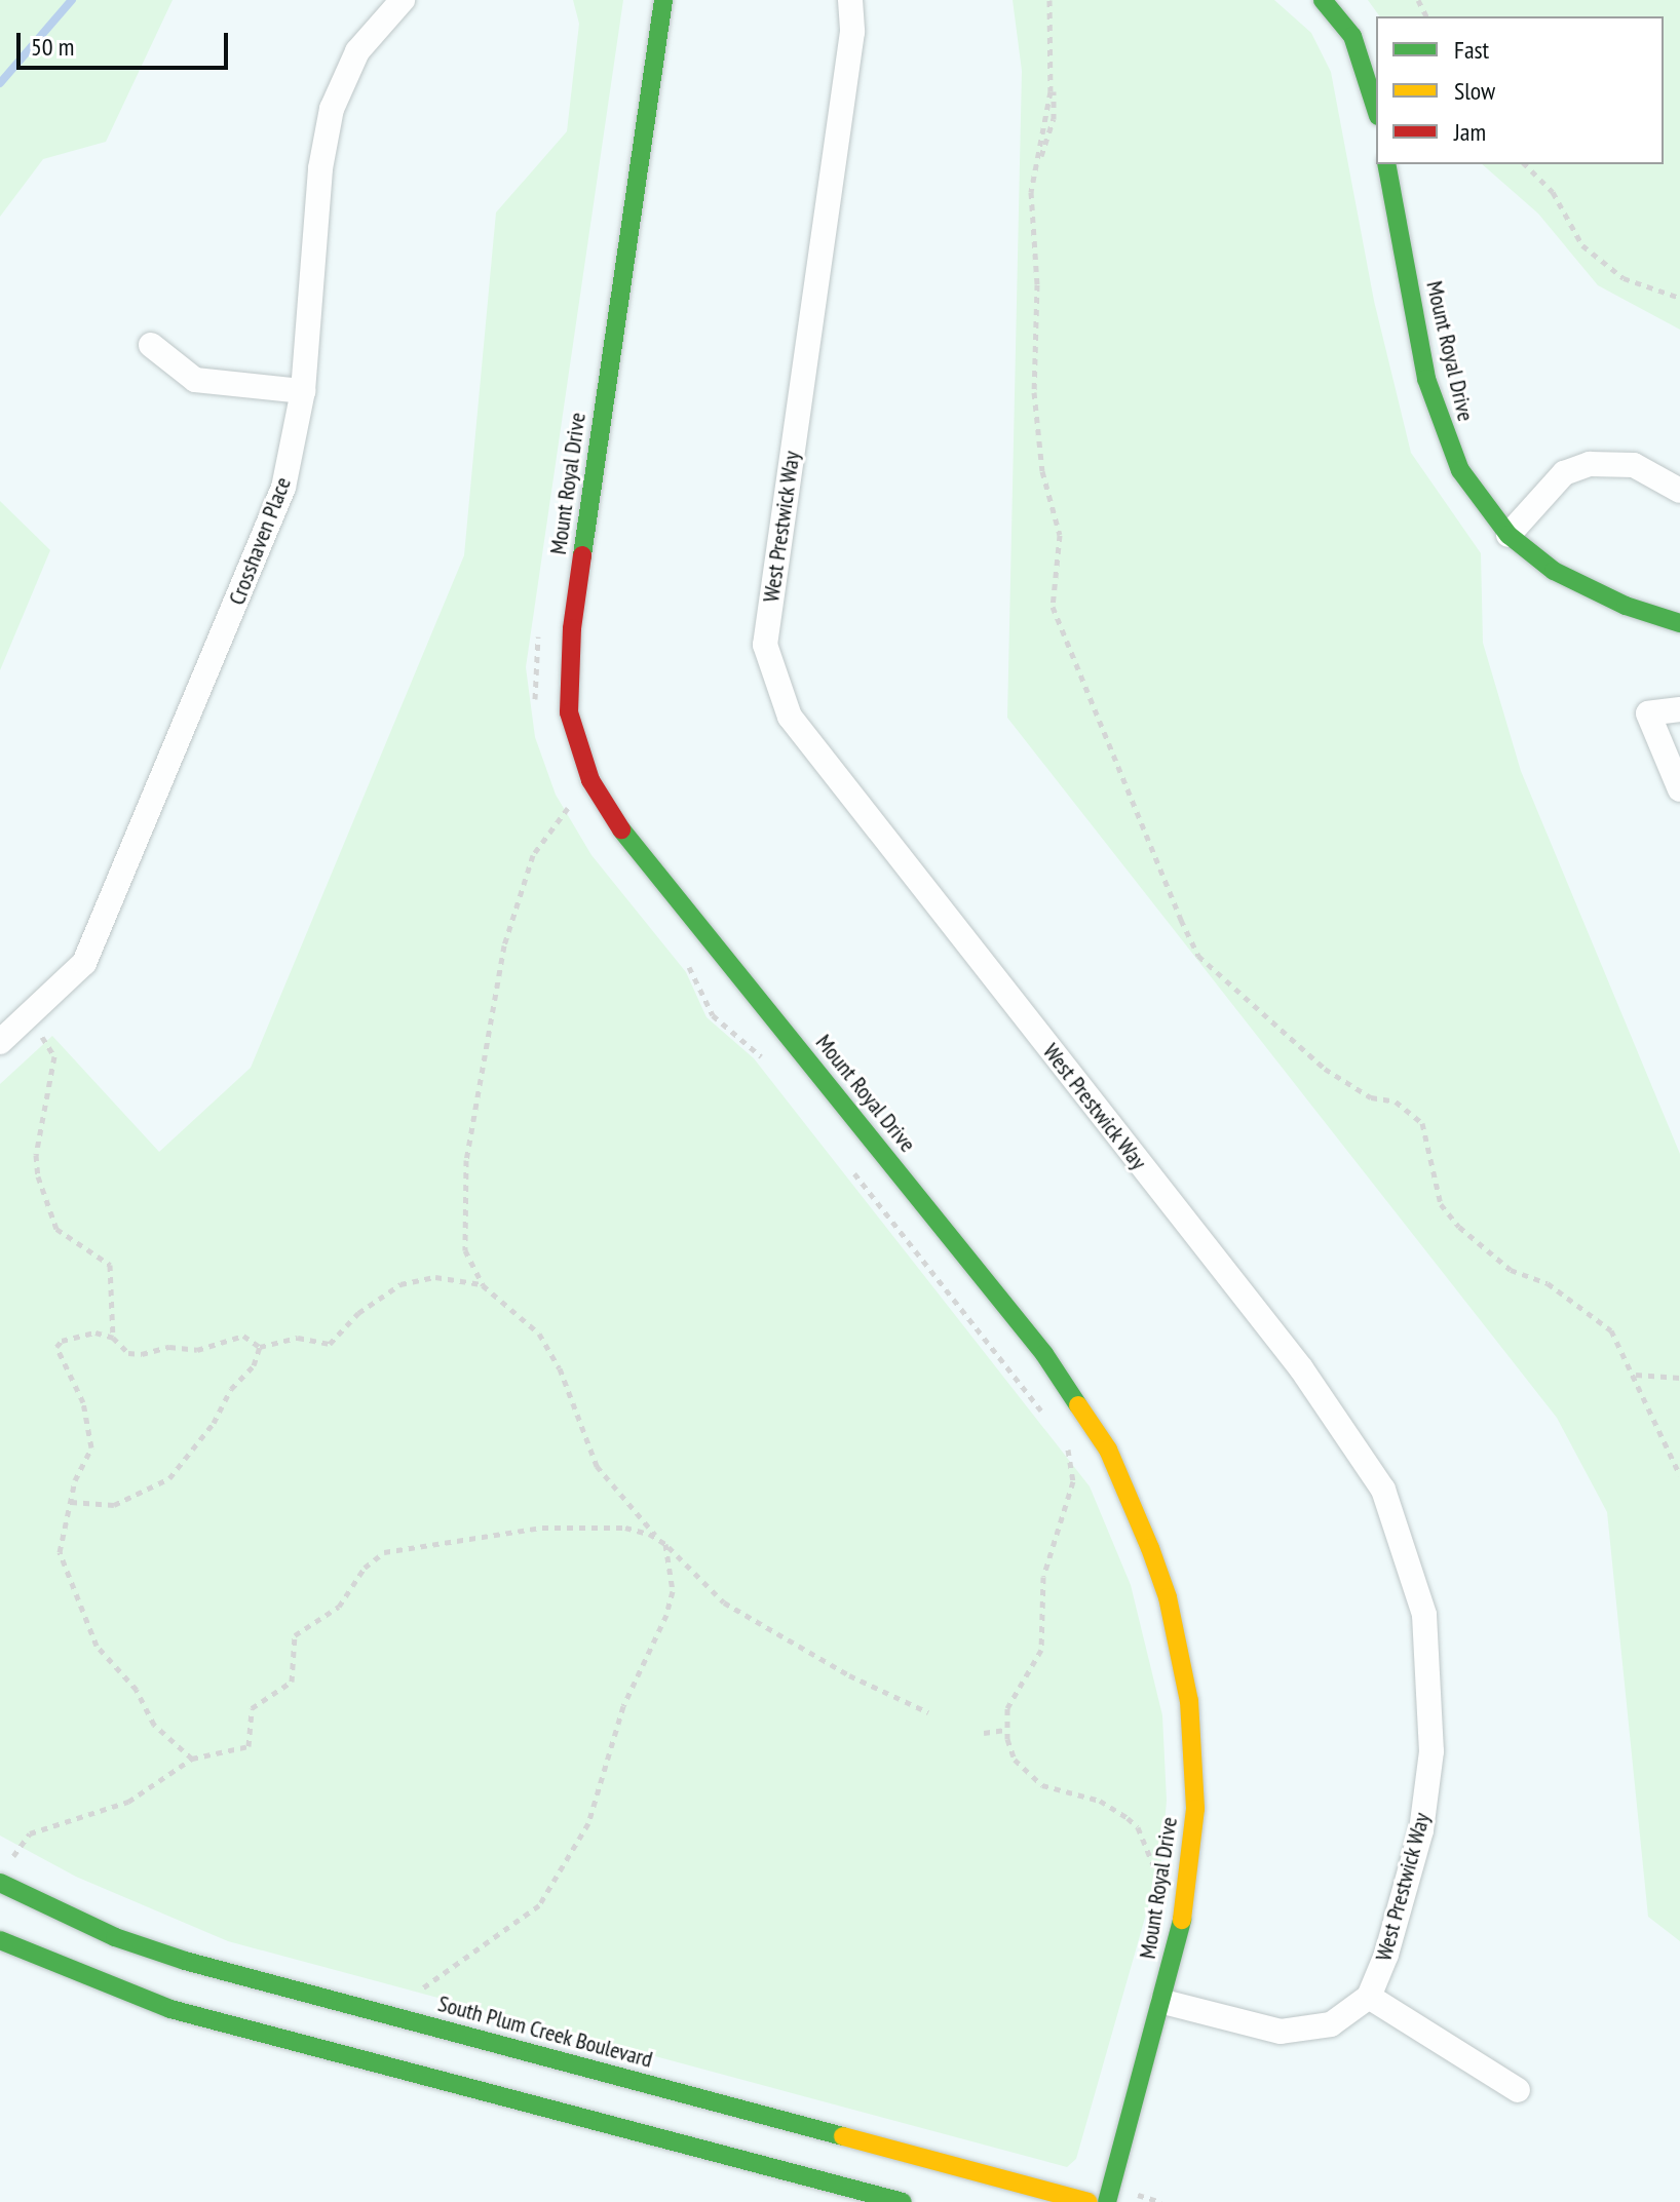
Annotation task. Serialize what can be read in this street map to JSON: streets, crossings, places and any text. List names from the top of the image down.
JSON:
{
  "streets": {
    "street": [
      "Mount Royal Drive",
      "West Prestwick Way",
      "Crosshaven Place",
      "South Plum Creek Boulevard"
    ]
  },
  "legend": ["Fast", "Slow", "Jam"],
  "scale_bar": "50 m"
}
